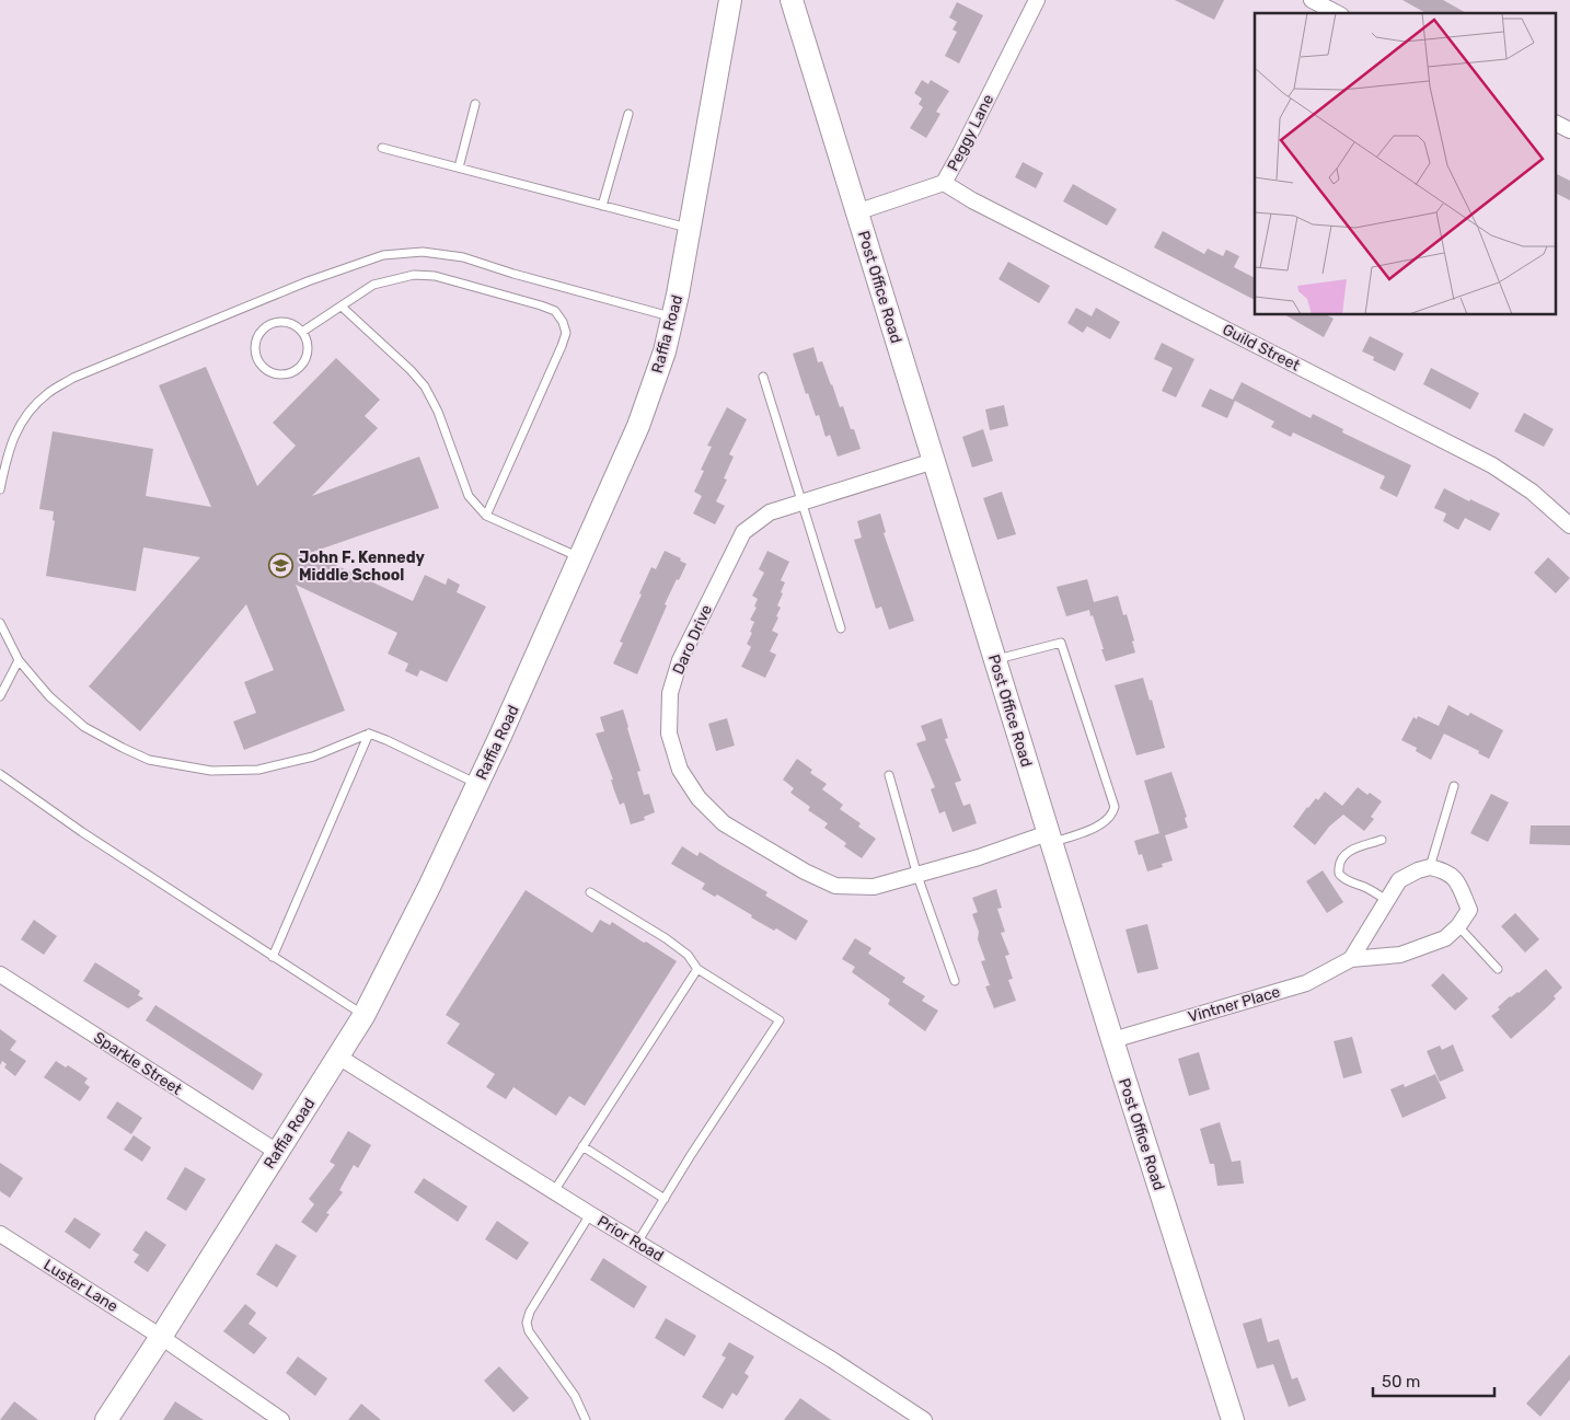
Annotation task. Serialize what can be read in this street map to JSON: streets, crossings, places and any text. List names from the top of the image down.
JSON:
{
  "streets": {
    "main road": ["Post Office Road", "Raffia Road"],
    "street": [
      "Peggy Lane",
      "Guild Street",
      "Daro Drive",
      "Vintner Place",
      "Sparkle Street",
      "Prior Road",
      "Luster Lane"
    ]
  },
  "crossings": [
    ["Peggy Lane", "Post Office Road"],
    ["Peggy Lane", "Guild Street"],
    ["Post Office Road", "Daro Drive"],
    ["Post Office Road", "Vintner Place"],
    ["Raffia Road", "Sparkle Street"],
    ["Raffia Road", "Prior Road"],
    ["Raffia Road", "Luster Lane"]
  ],
  "places": {
    "school or university": ["John F. Kennedy Middle School"]
  },
  "scale_bar": "50 m"
}
